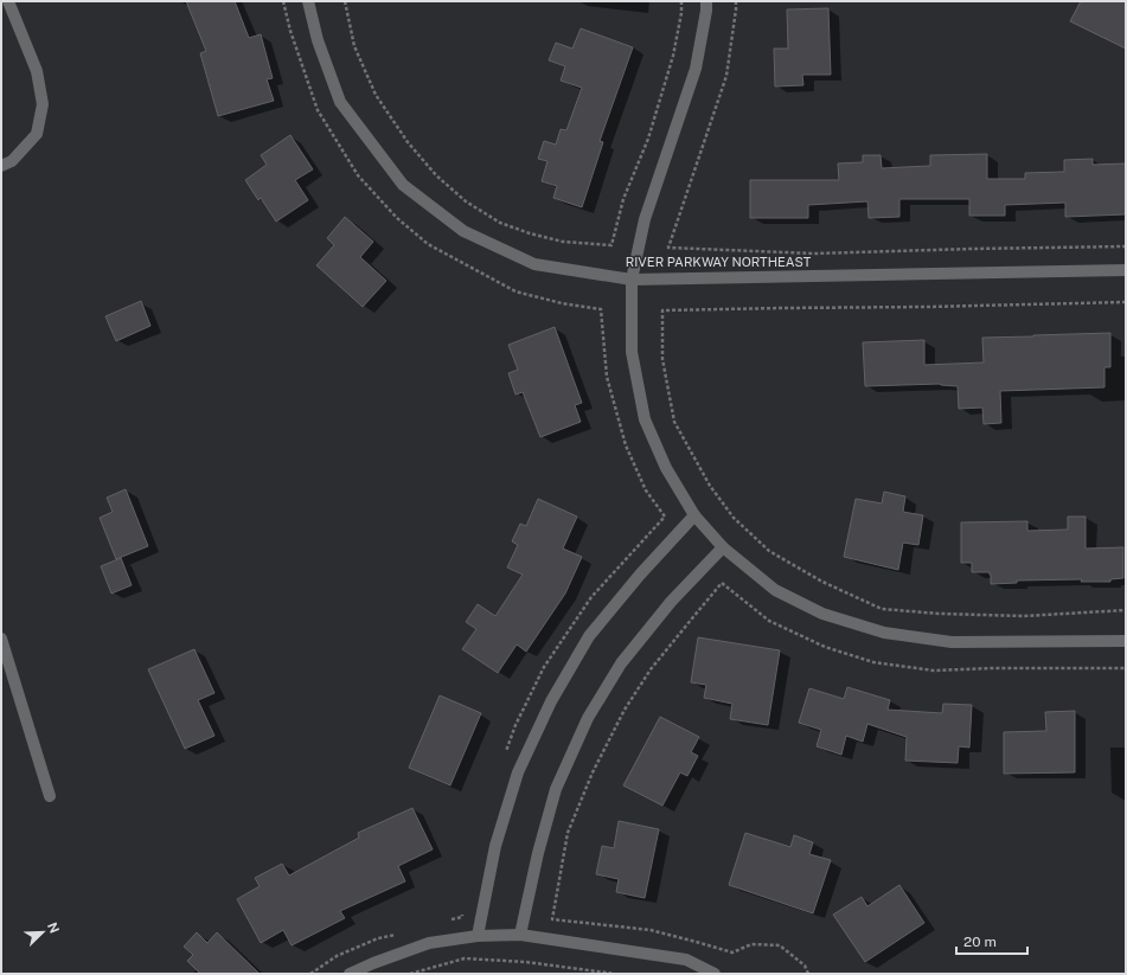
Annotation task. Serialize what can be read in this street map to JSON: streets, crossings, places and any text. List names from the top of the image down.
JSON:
{
  "streets": {
    "street": ["RIVER PARKWAY NORTHEAST"]
  },
  "scale_bar": "20 m",
  "north": "top right"
}
